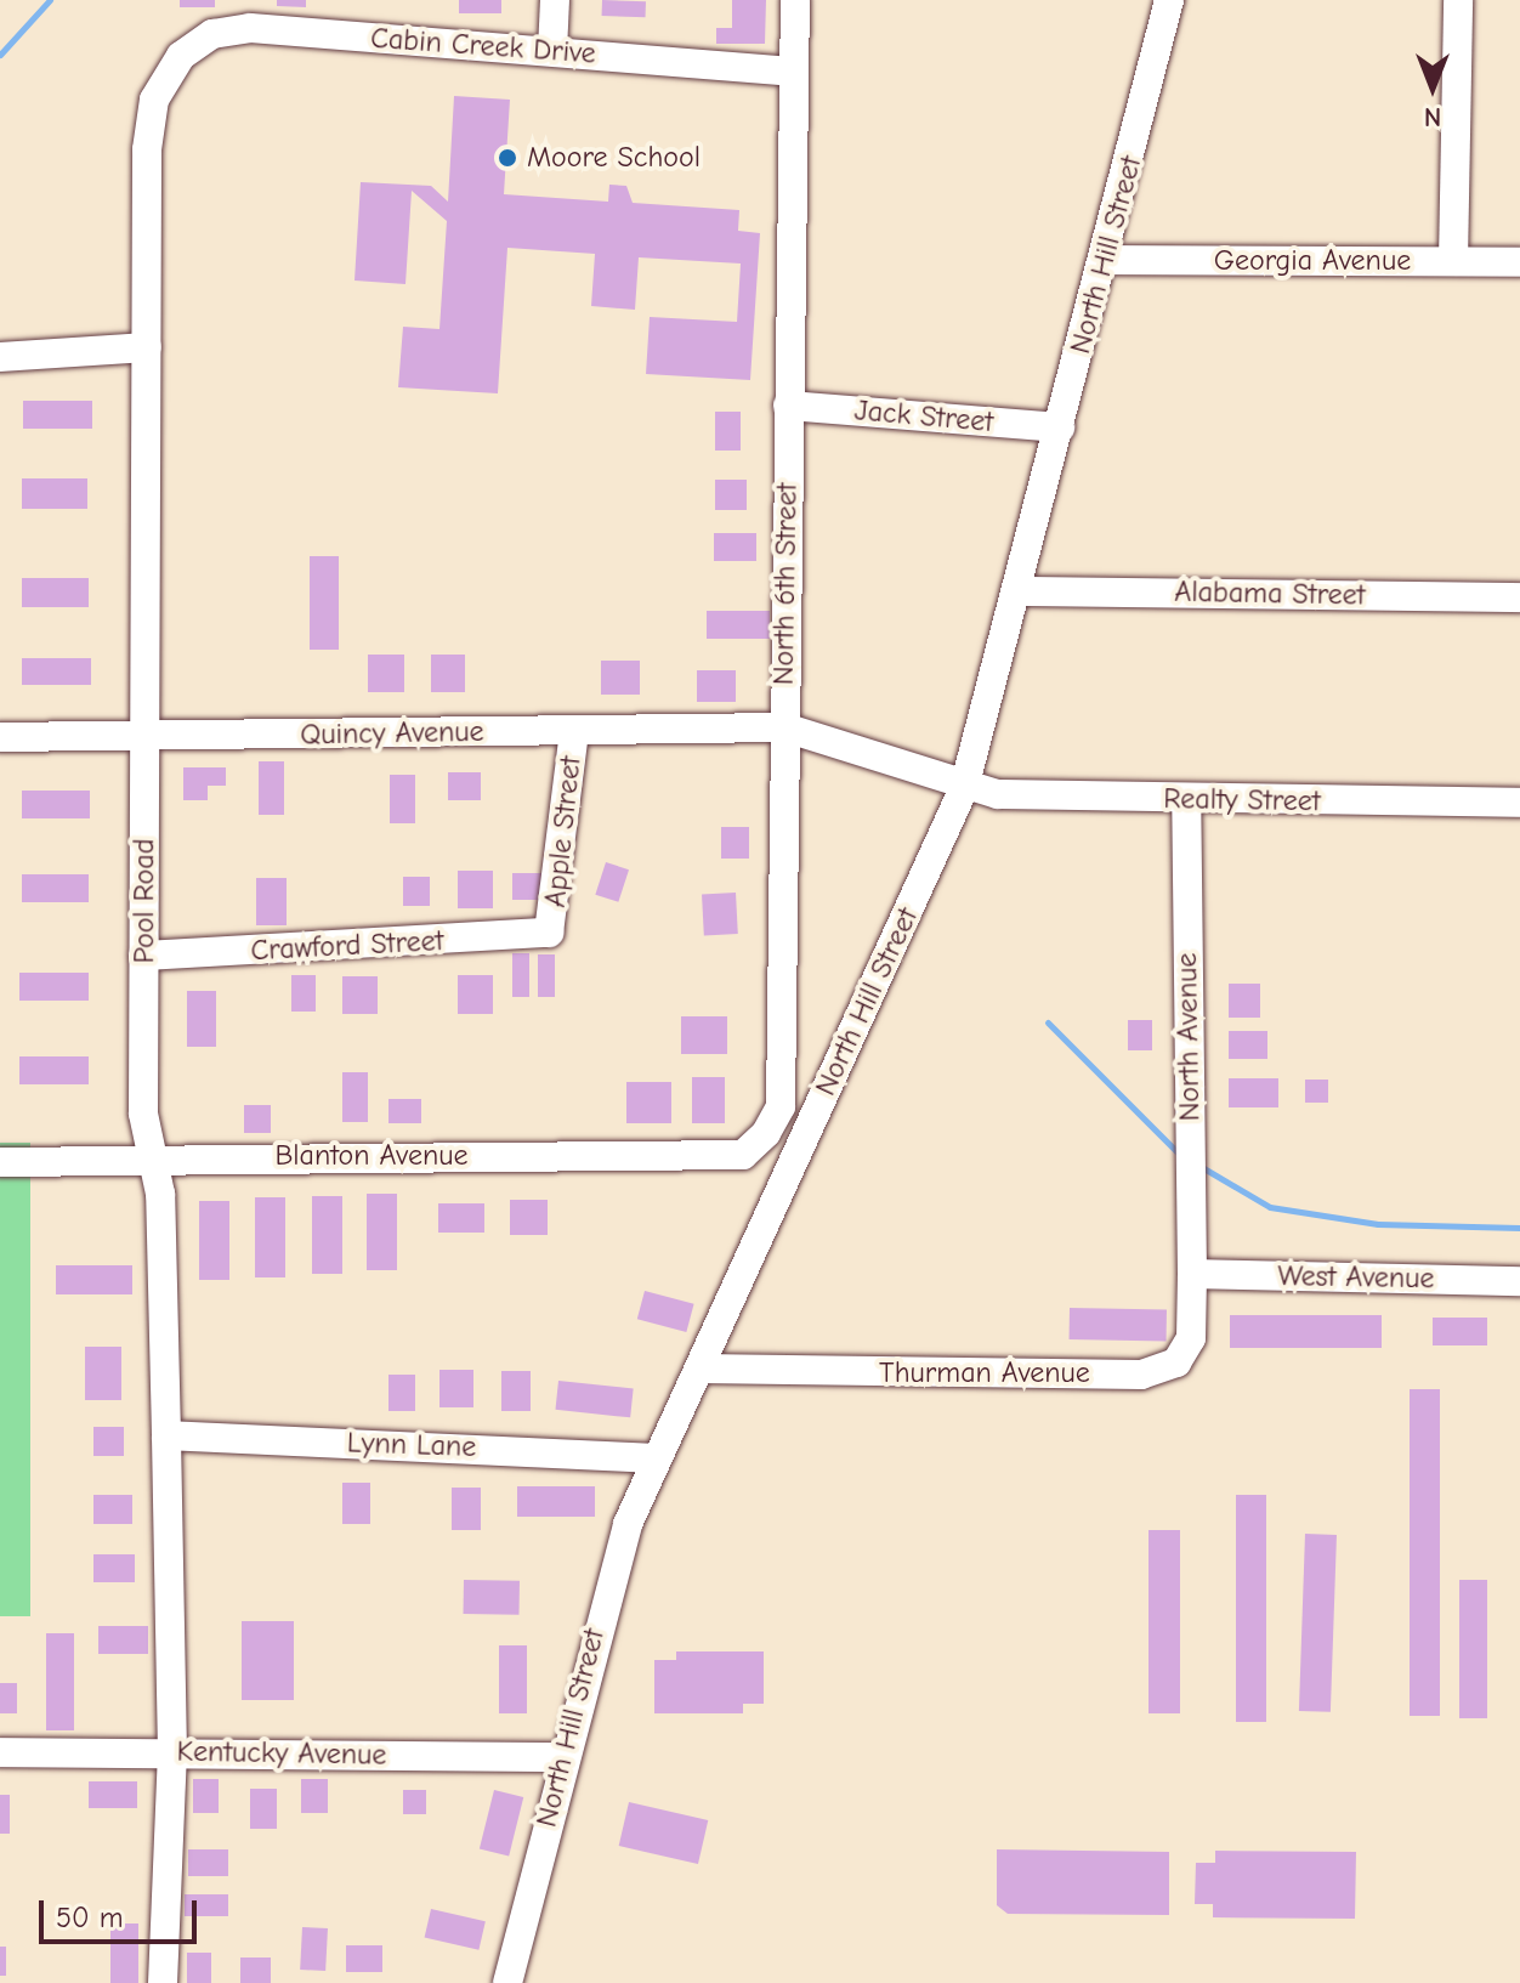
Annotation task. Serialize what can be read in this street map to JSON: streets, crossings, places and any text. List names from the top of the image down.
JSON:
{
  "streets": {
    "street": [
      "Cabin Creek Drive",
      "North Hill Street",
      "Georgia Avenue",
      "Jack Street",
      "North 6th Street",
      "Alabama Street",
      "Quincy Avenue",
      "Realty Street",
      "Apple Street",
      "Pool Road",
      "Crawford Street",
      "North Avenue",
      "Blanton Avenue",
      "West Avenue",
      "Thurman Avenue",
      "Lynn Lane",
      "Kentucky Avenue"
    ]
  },
  "crossings": [
    ["Cabin Creek Drive", "North 6th Street"],
    ["Cabin Creek Drive", "Pool Road"],
    ["North Hill Street", "Georgia Avenue"],
    ["North Hill Street", "Jack Street"],
    ["North Hill Street", "Alabama Street"],
    ["North Hill Street", "Realty Street"],
    ["North Hill Street", "Thurman Avenue"],
    ["North Hill Street", "Lynn Lane"],
    ["North Hill Street", "Kentucky Avenue"],
    ["Jack Street", "North 6th Street"],
    ["North 6th Street", "Quincy Avenue"],
    ["North 6th Street", "Realty Street"],
    ["North 6th Street", "Blanton Avenue"],
    ["Quincy Avenue", "Realty Street"],
    ["Quincy Avenue", "Apple Street"],
    ["Quincy Avenue", "Pool Road"],
    ["Realty Street", "North Avenue"],
    ["Apple Street", "Crawford Street"],
    ["Pool Road", "Crawford Street"],
    ["Pool Road", "Blanton Avenue"],
    ["Pool Road", "Lynn Lane"],
    ["Pool Road", "Kentucky Avenue"],
    ["North Avenue", "West Avenue"],
    ["North Avenue", "Thurman Avenue"],
    ["West Avenue", "Thurman Avenue"]
  ],
  "places": ["Moore School"],
  "scale_bar": "50 m",
  "north": "bottom"
}
